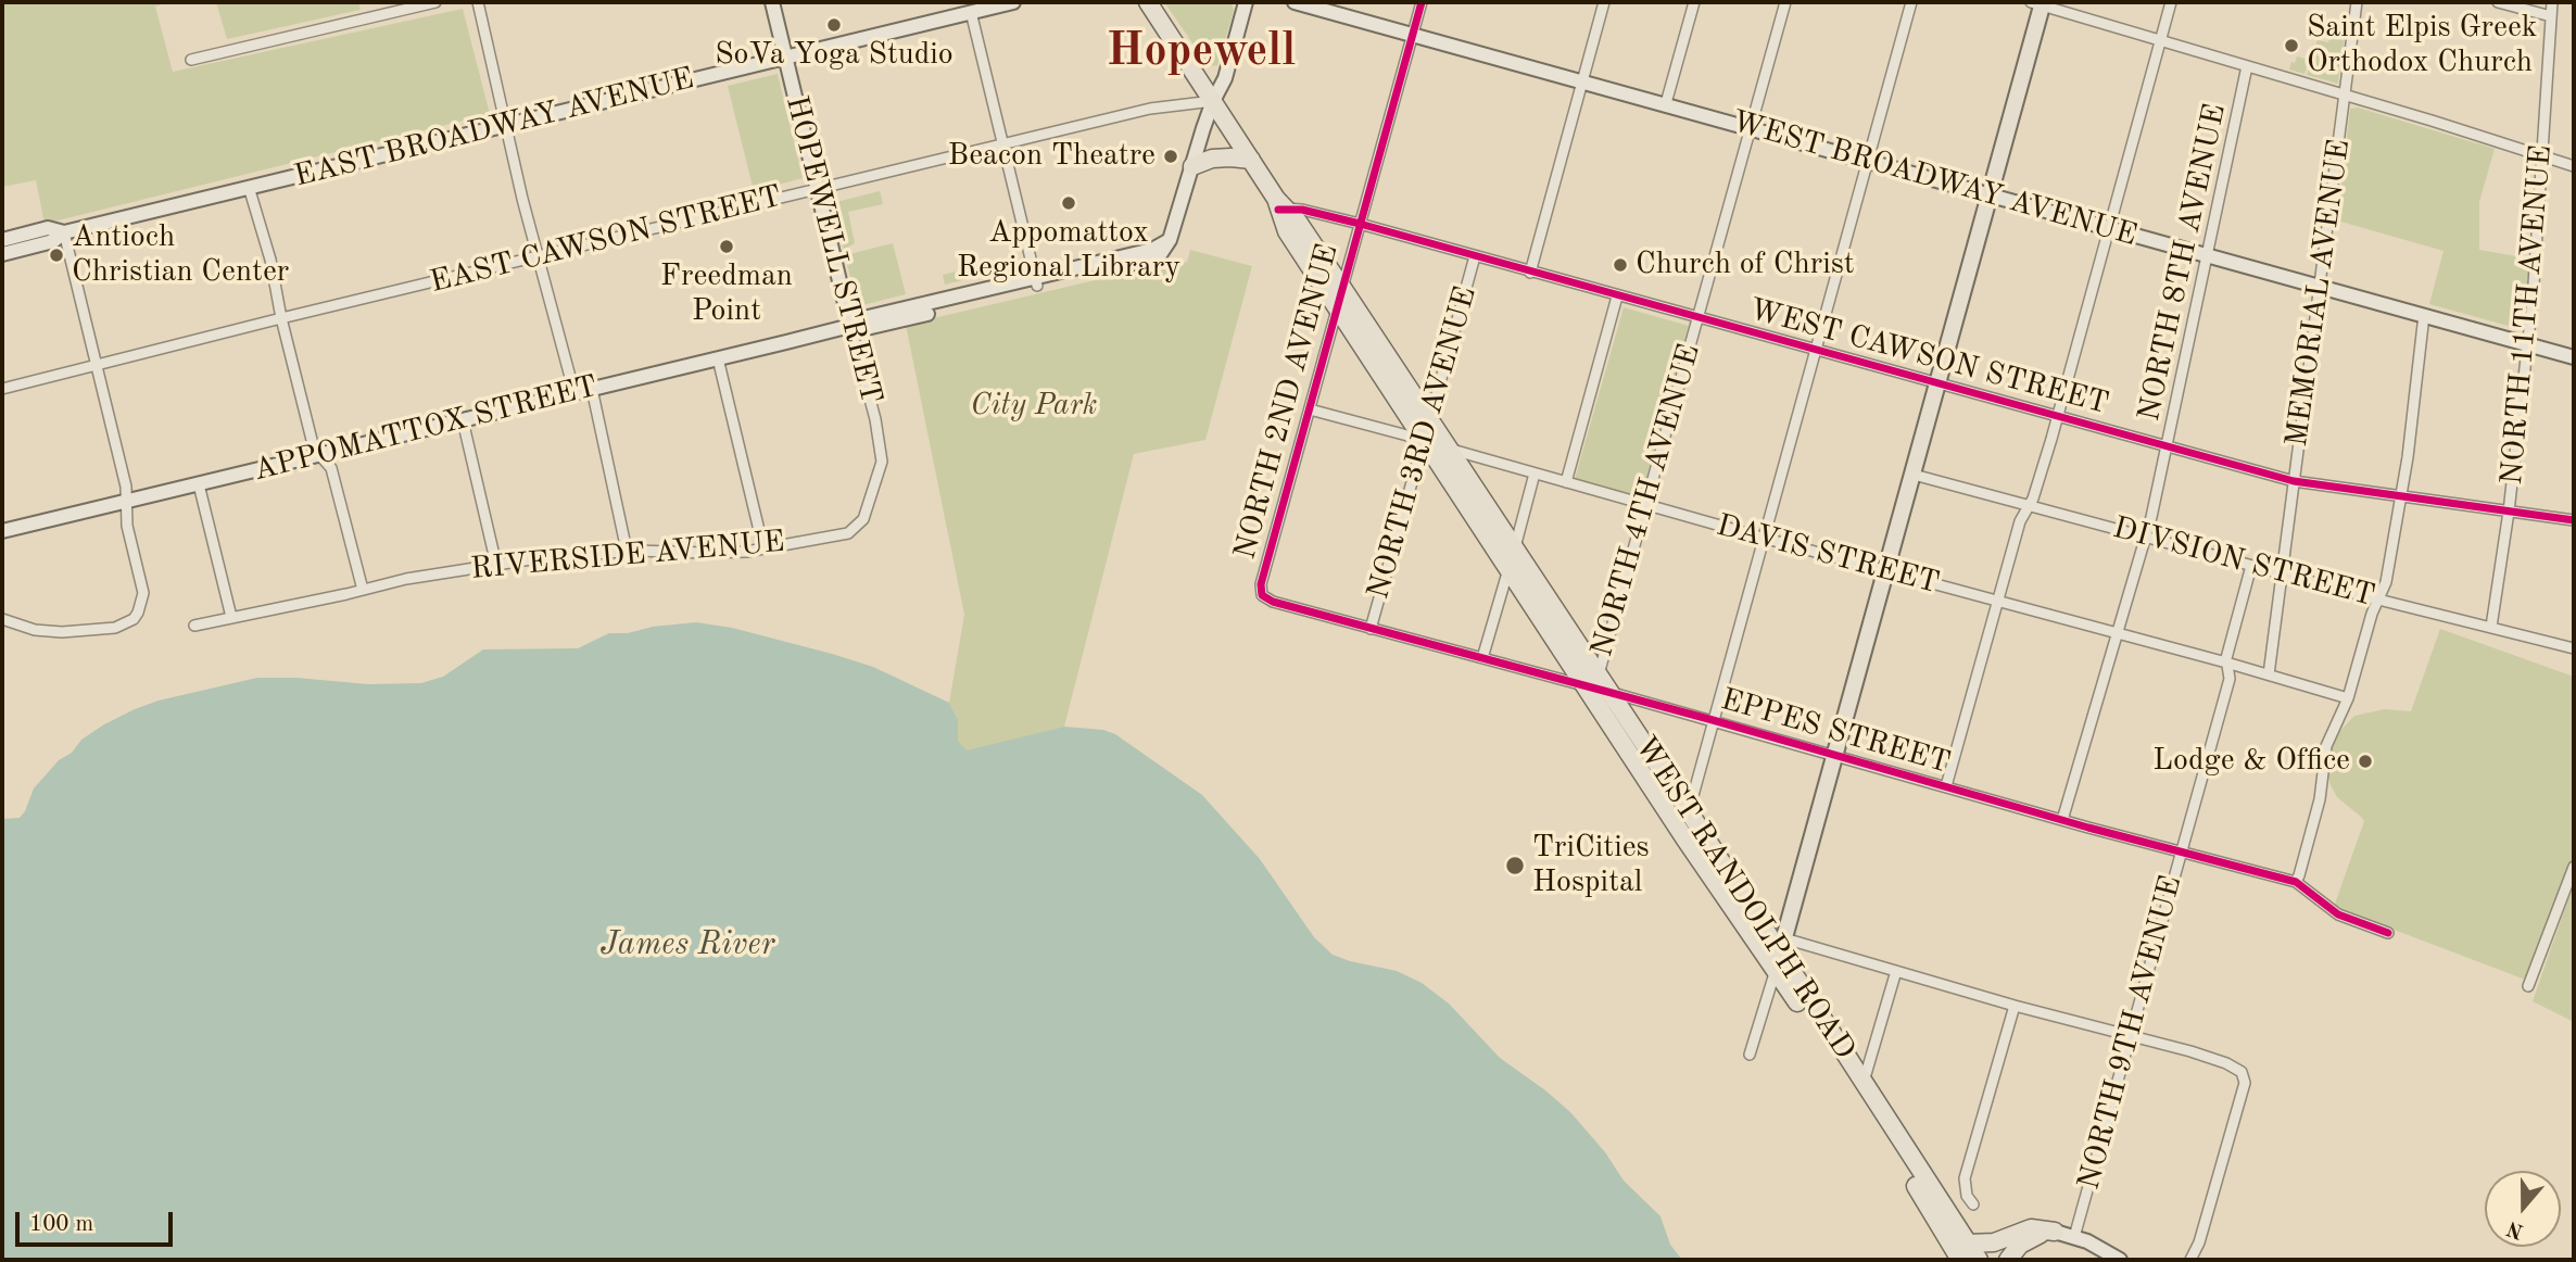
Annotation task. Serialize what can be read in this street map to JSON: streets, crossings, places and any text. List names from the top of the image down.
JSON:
{
  "streets": {
    "highway": ["WEST RANDOLPH ROAD"],
    "street": [
      "EAST BROADWAY AVENUE",
      "WEST BROADWAY AVENUE",
      "EAST CAWSON STREET",
      "HOPEWELL STREET",
      "NORTH 8TH AVENUE",
      "MEMORIAL AVENUE",
      "NORTH 11TH AVENUE",
      "WEST CAWSON STREET",
      "NORTH 2ND AVENUE",
      "APPOMATTOX STREET",
      "NORTH 3RD AVENUE",
      "NORTH 4TH AVENUE",
      "DAVIS STREET",
      "RIVERSIDE AVENUE",
      "DIVSION STREET",
      "EPPES STREET",
      "NORTH 9TH AVENUE"
    ]
  },
  "crossings": [
    ["EAST BROADWAY AVENUE", "HOPEWELL STREET"],
    ["WEST BROADWAY AVENUE", "NORTH 8TH AVENUE"],
    ["WEST BROADWAY AVENUE", "MEMORIAL AVENUE"],
    ["WEST BROADWAY AVENUE", "NORTH 11TH AVENUE"],
    ["WEST BROADWAY AVENUE", "NORTH 2ND AVENUE"],
    ["WEST BROADWAY AVENUE", "NORTH 4TH AVENUE"],
    ["EAST CAWSON STREET", "HOPEWELL STREET"],
    ["EAST CAWSON STREET", "WEST RANDOLPH ROAD"],
    ["HOPEWELL STREET", "APPOMATTOX STREET"],
    ["HOPEWELL STREET", "RIVERSIDE AVENUE"],
    ["NORTH 8TH AVENUE", "WEST CAWSON STREET"],
    ["NORTH 8TH AVENUE", "DAVIS STREET"],
    ["NORTH 8TH AVENUE", "DIVSION STREET"],
    ["NORTH 8TH AVENUE", "EPPES STREET"],
    ["MEMORIAL AVENUE", "WEST CAWSON STREET"],
    ["MEMORIAL AVENUE", "DAVIS STREET"],
    ["MEMORIAL AVENUE", "DIVSION STREET"],
    ["NORTH 11TH AVENUE", "WEST CAWSON STREET"],
    ["NORTH 11TH AVENUE", "DIVSION STREET"],
    ["WEST CAWSON STREET", "NORTH 2ND AVENUE"],
    ["WEST CAWSON STREET", "NORTH 3RD AVENUE"],
    ["WEST CAWSON STREET", "NORTH 4TH AVENUE"],
    ["WEST CAWSON STREET", "WEST RANDOLPH ROAD"],
    ["NORTH 2ND AVENUE", "NORTH 3RD AVENUE"],
    ["NORTH 2ND AVENUE", "DAVIS STREET"],
    ["NORTH 2ND AVENUE", "WEST RANDOLPH ROAD"],
    ["NORTH 3RD AVENUE", "DAVIS STREET"],
    ["NORTH 3RD AVENUE", "WEST RANDOLPH ROAD"],
    ["NORTH 4TH AVENUE", "DAVIS STREET"],
    ["NORTH 4TH AVENUE", "WEST RANDOLPH ROAD"],
    ["DAVIS STREET", "WEST RANDOLPH ROAD"],
    ["DAVIS STREET", "NORTH 9TH AVENUE"],
    ["DIVSION STREET", "NORTH 9TH AVENUE"],
    ["EPPES STREET", "WEST RANDOLPH ROAD"],
    ["EPPES STREET", "NORTH 9TH AVENUE"]
  ],
  "districts": ["Hopewell"],
  "water": ["James River"],
  "parks": ["City Park"],
  "places": [
    "SoVa Yoga Studio",
    "Saint Elpis Greek Orthodox Church",
    "Beacon Theatre",
    "Appomattox Regional Library",
    "Freedman Point",
    "Antioch Christian Center",
    "Church of Christ",
    "Lodge & Office",
    "TriCities Hospital"
  ],
  "scale_bar": "100 m",
  "north": "bottom"
}
